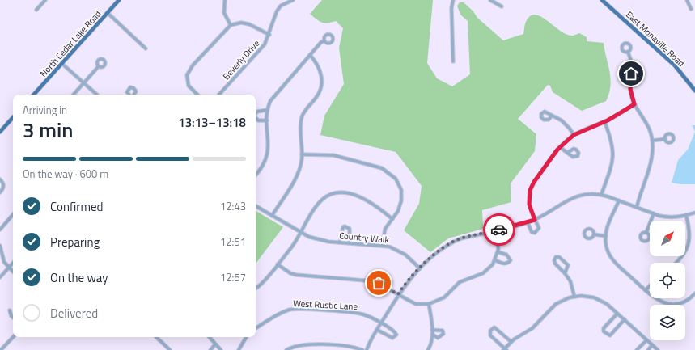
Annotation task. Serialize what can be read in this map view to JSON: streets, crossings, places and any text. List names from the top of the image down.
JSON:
{
  "streets": {
    "main road": ["East Monaville Road", "North Cedar Lake Road"],
    "street": ["Beverly Drive", "Country Walk", "West Rustic Lane"]
  },
  "north": "top right",
  "page": {
    "heading": ["3 min", "Arriving in", "13:13–13:18"],
    "bar": "On the way · 600 m",
    "list": [
      ["Confirmed", "12:43"],
      ["Preparing", "12:51"],
      ["On the way", "12:57"],
      "Delivered"
    ]
  }
}
